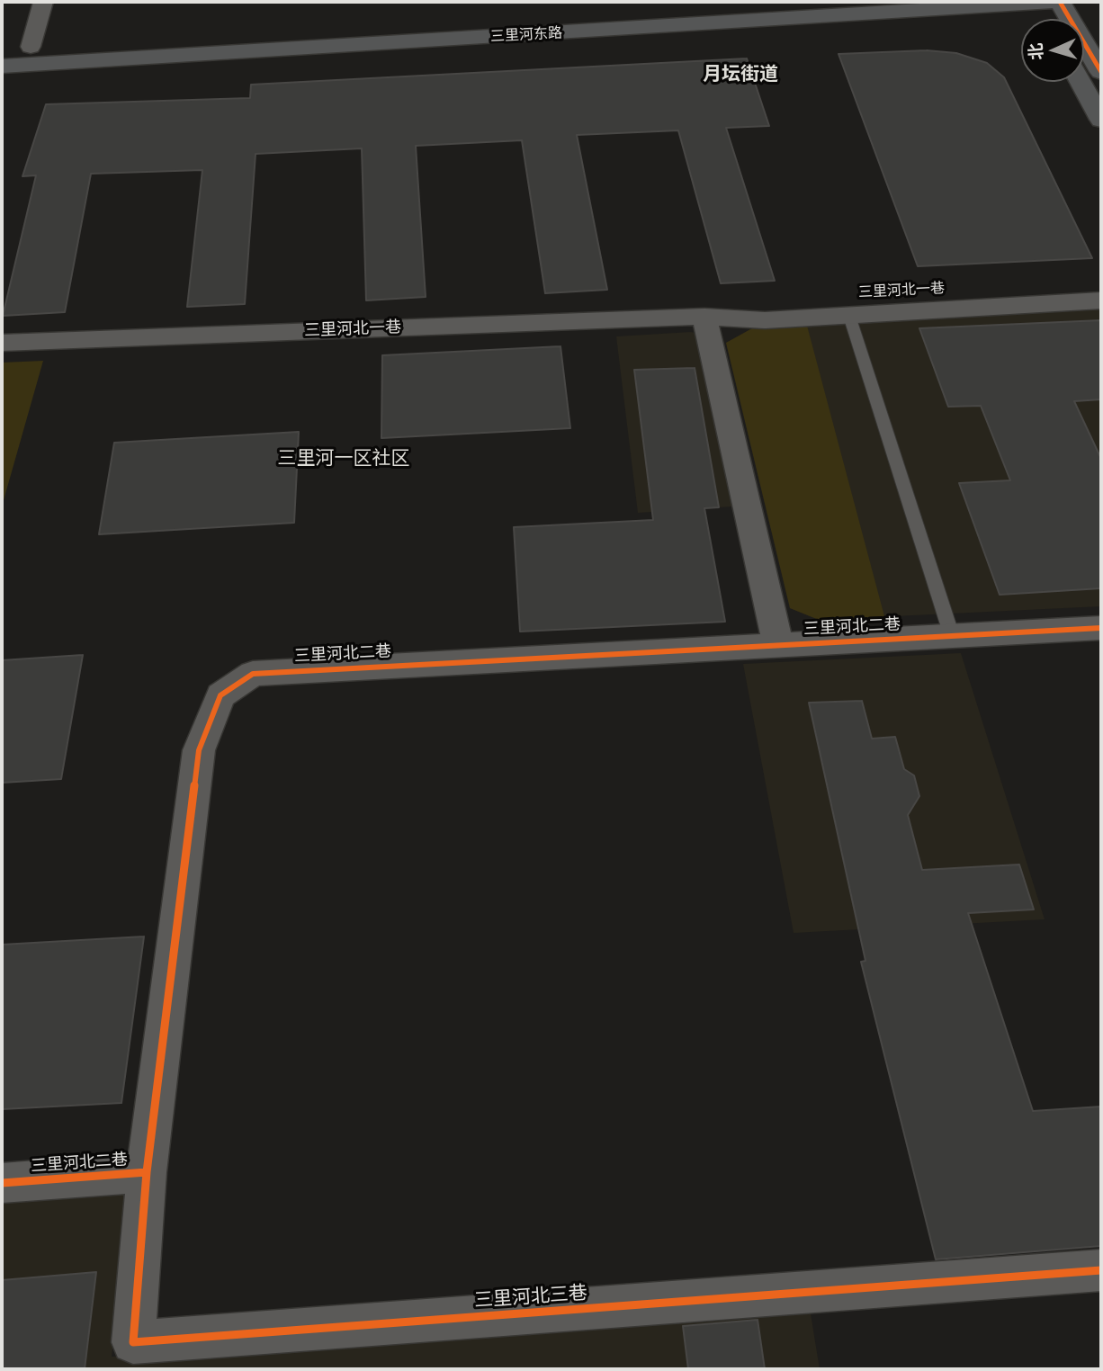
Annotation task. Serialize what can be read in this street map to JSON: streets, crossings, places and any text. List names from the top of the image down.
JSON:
{
  "streets": {
    "main road": ["三里河东路"],
    "street": ["三里河北一巷", "三里河北二巷", "三里河北三巷"]
  },
  "crossings": [
    ["三里河北二巷", "三里河北三巷"]
  ],
  "districts": ["月坛街道", "三里河一区社区"],
  "north": "left"
}
